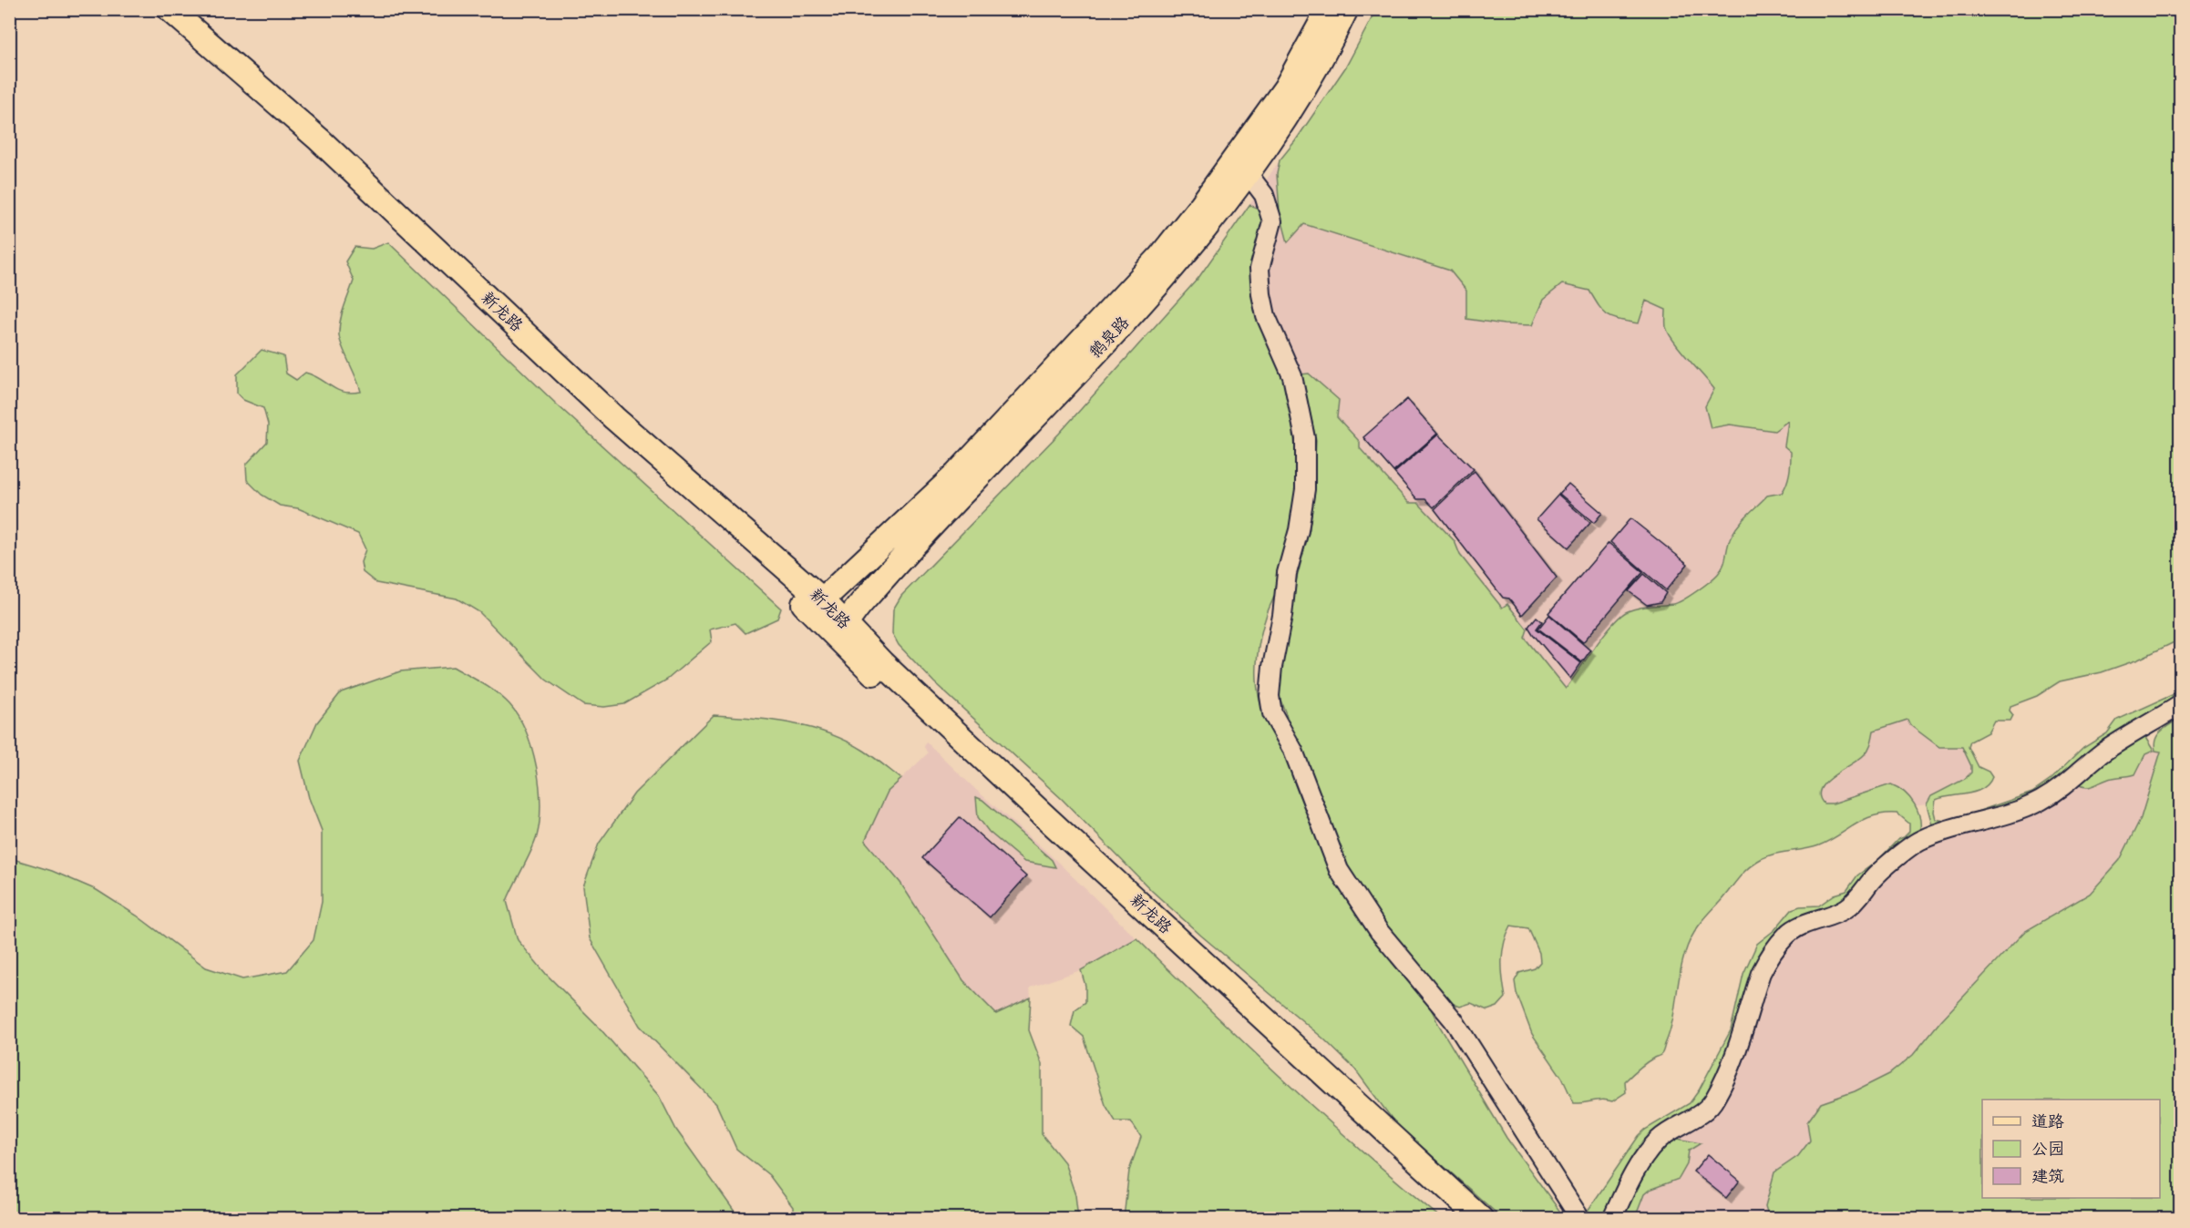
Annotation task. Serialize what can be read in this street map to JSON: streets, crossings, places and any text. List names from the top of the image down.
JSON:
{
  "streets": {
    "main road": ["新龙路", "鹅泉路"]
  },
  "crossings": [
    ["新龙路", "鹅泉路"]
  ],
  "legend": ["道路", "公园", "建筑"]
}
